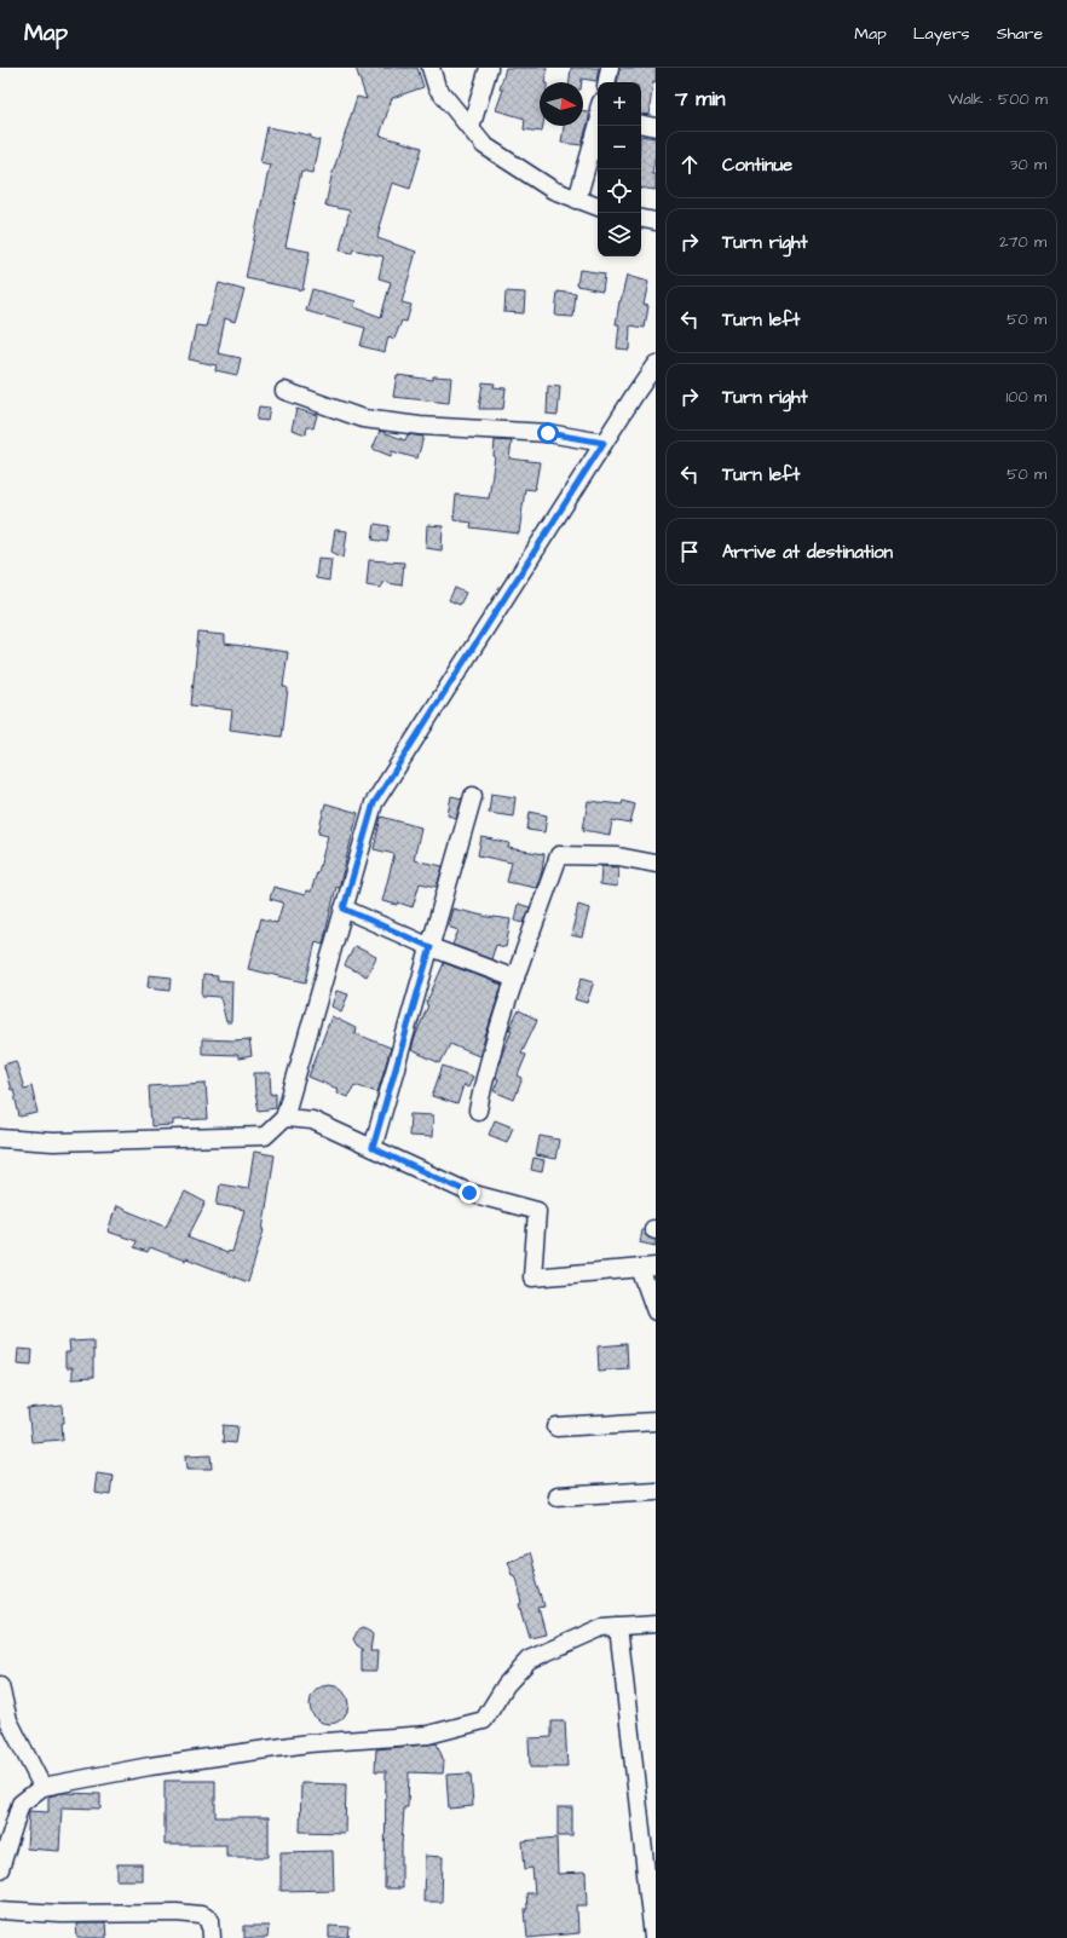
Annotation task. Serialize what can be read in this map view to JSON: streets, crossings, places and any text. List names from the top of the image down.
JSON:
{
  "north": "right",
  "page": {
    "header": "Map",
    "nav": ["Map", "Layers", "Share"],
    "heading": ["7 min", "Walk · 500 m"],
    "map_buttons": ["+", "−"],
    "list": [
      ["Continue", "30 m"],
      ["Turn right", "270 m"],
      ["Turn left", "50 m"],
      ["Turn right", "100 m"],
      ["Turn left", "50 m"],
      "Arrive at destination"
    ]
  }
}
